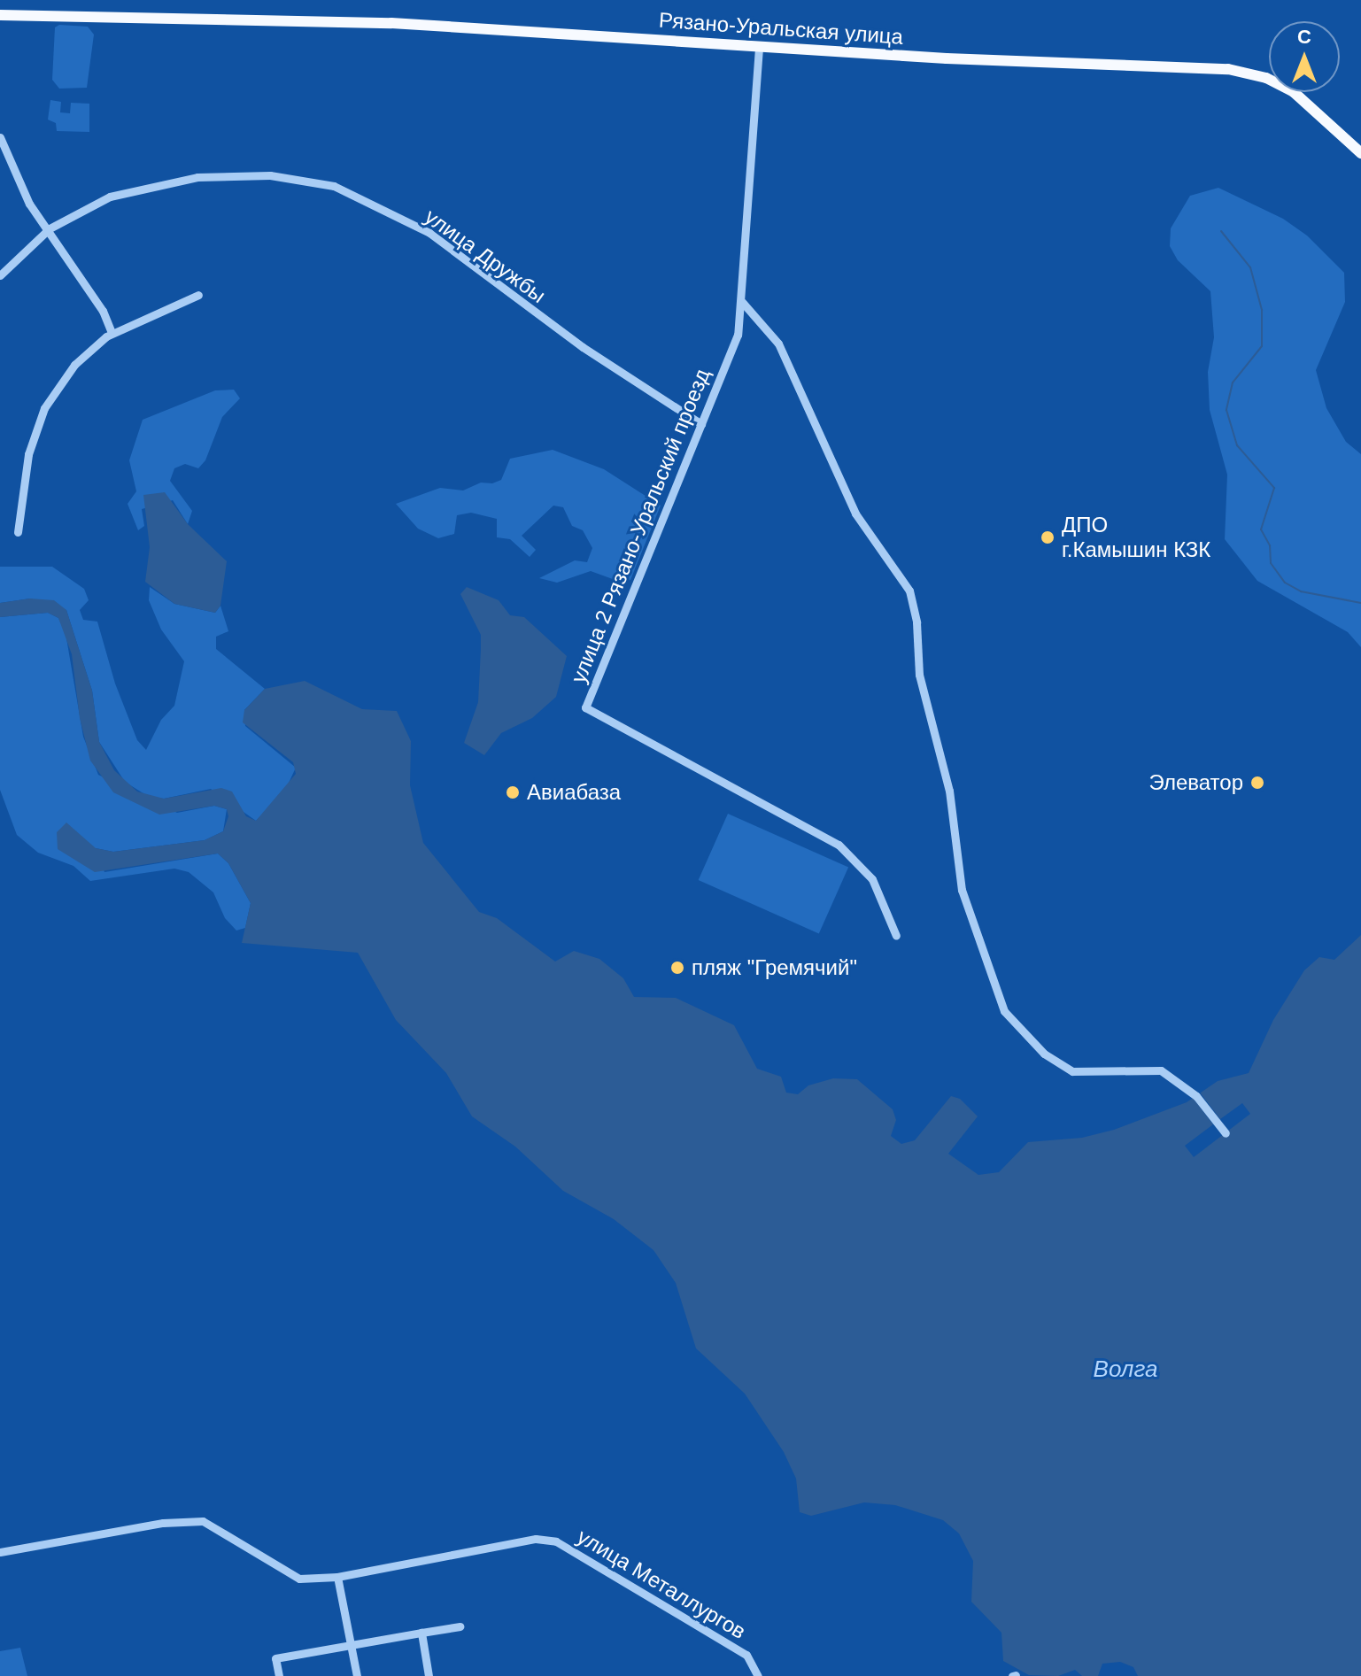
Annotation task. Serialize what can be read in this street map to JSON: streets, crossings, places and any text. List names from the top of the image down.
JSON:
{
  "streets": {
    "main road": ["Рязано-Уральская улица"],
    "street": ["улица Дружбы", "улица 2 Рязано-Уральский проезд", "улица Металлургов"]
  },
  "crossings": [
    ["Рязано-Уральская улица", "улица 2 Рязано-Уральский проезд"],
    ["улица Дружбы", "улица 2 Рязано-Уральский проезд"]
  ],
  "water": ["Волга"],
  "places": [
    "ДПО г.Камышин КЗК",
    "Элеватор",
    "Авиабаза",
    "пляж \"Гремячий\""
  ],
  "north": "top"
}
